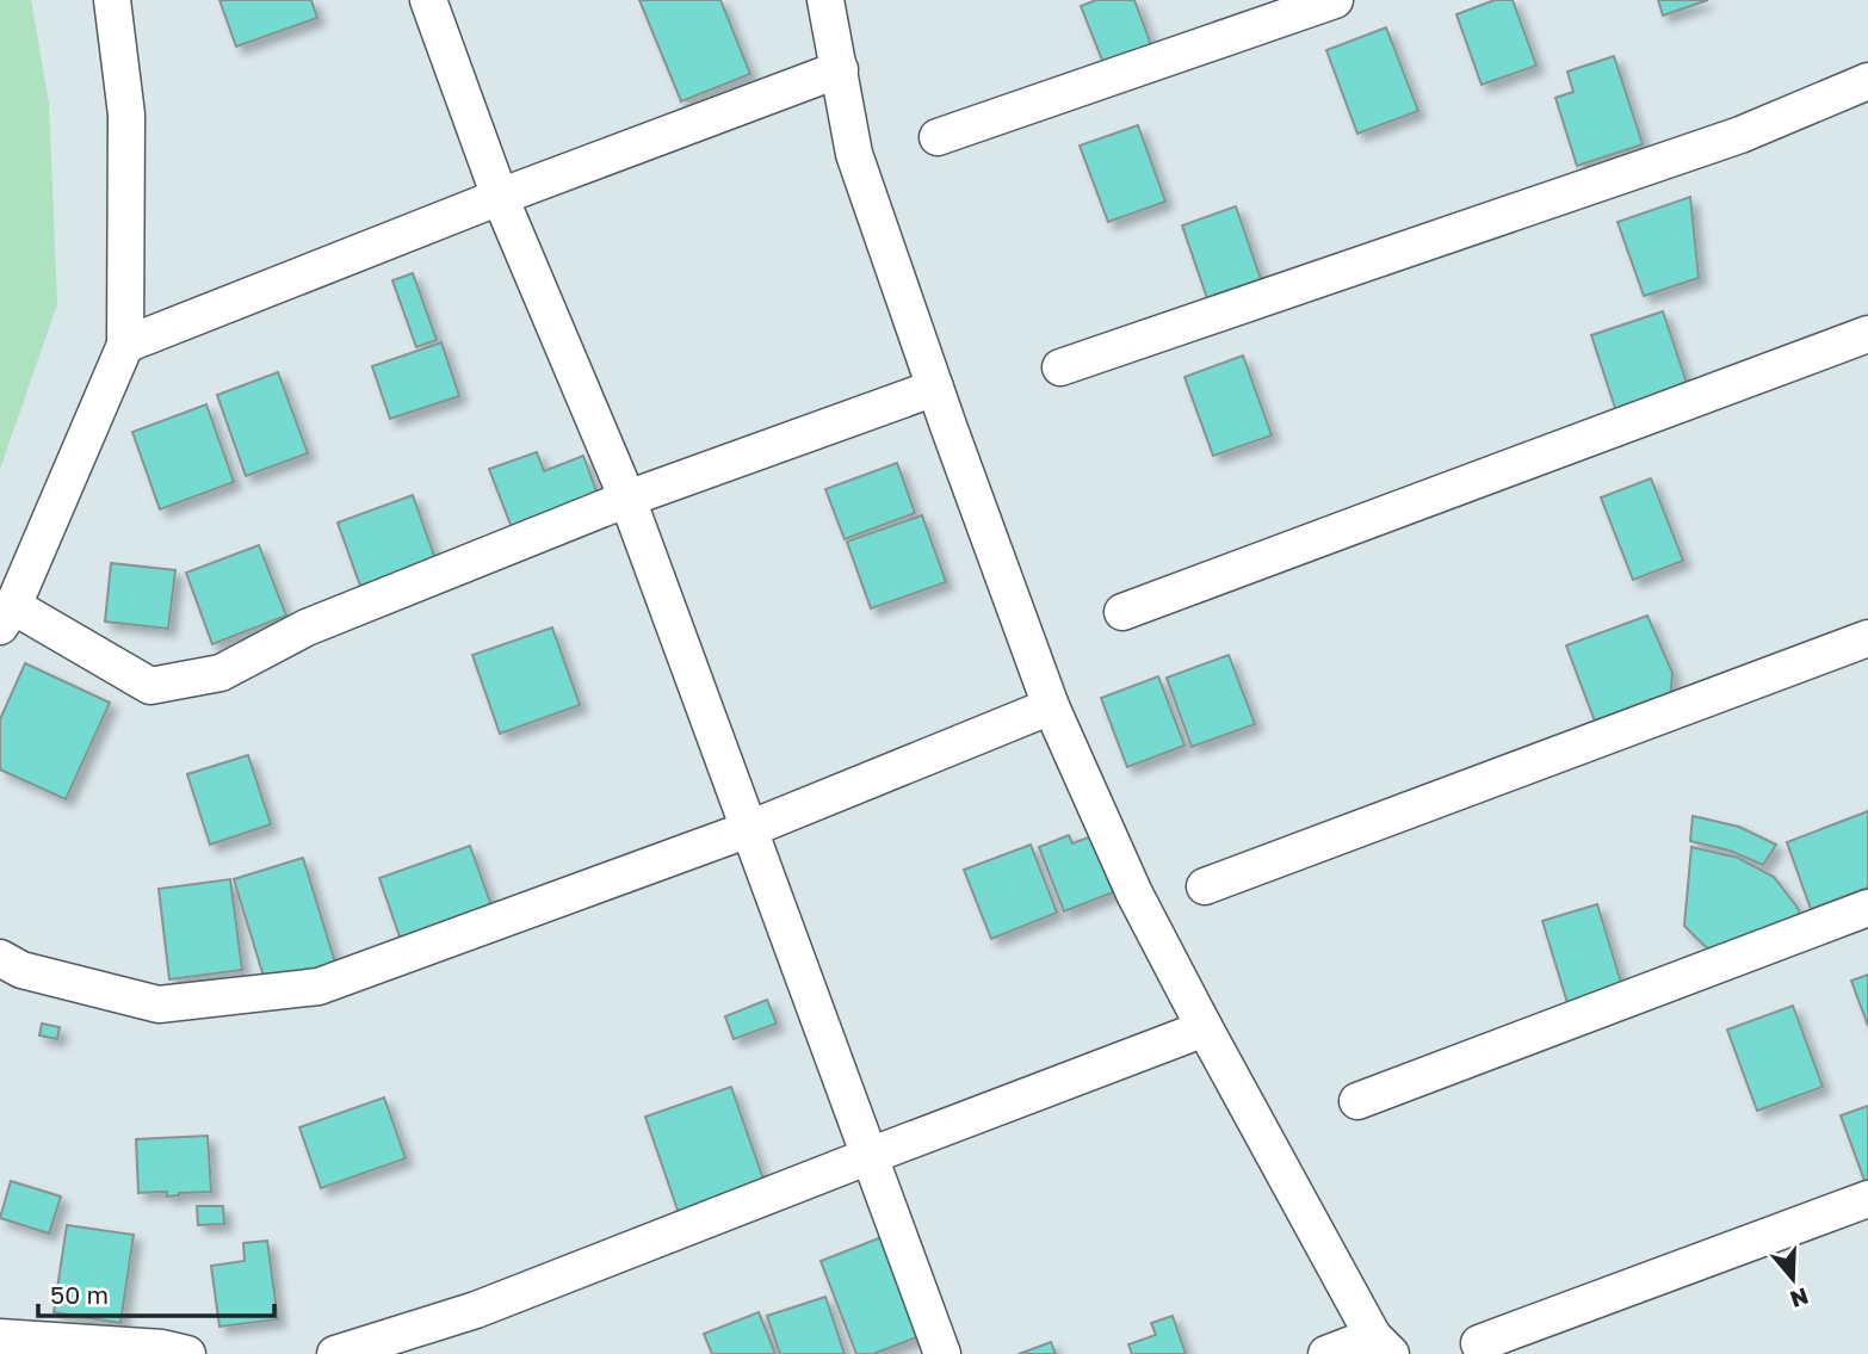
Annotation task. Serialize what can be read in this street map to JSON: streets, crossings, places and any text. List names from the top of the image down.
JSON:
{
  "scale_bar": "50 m",
  "north": "bottom"
}
